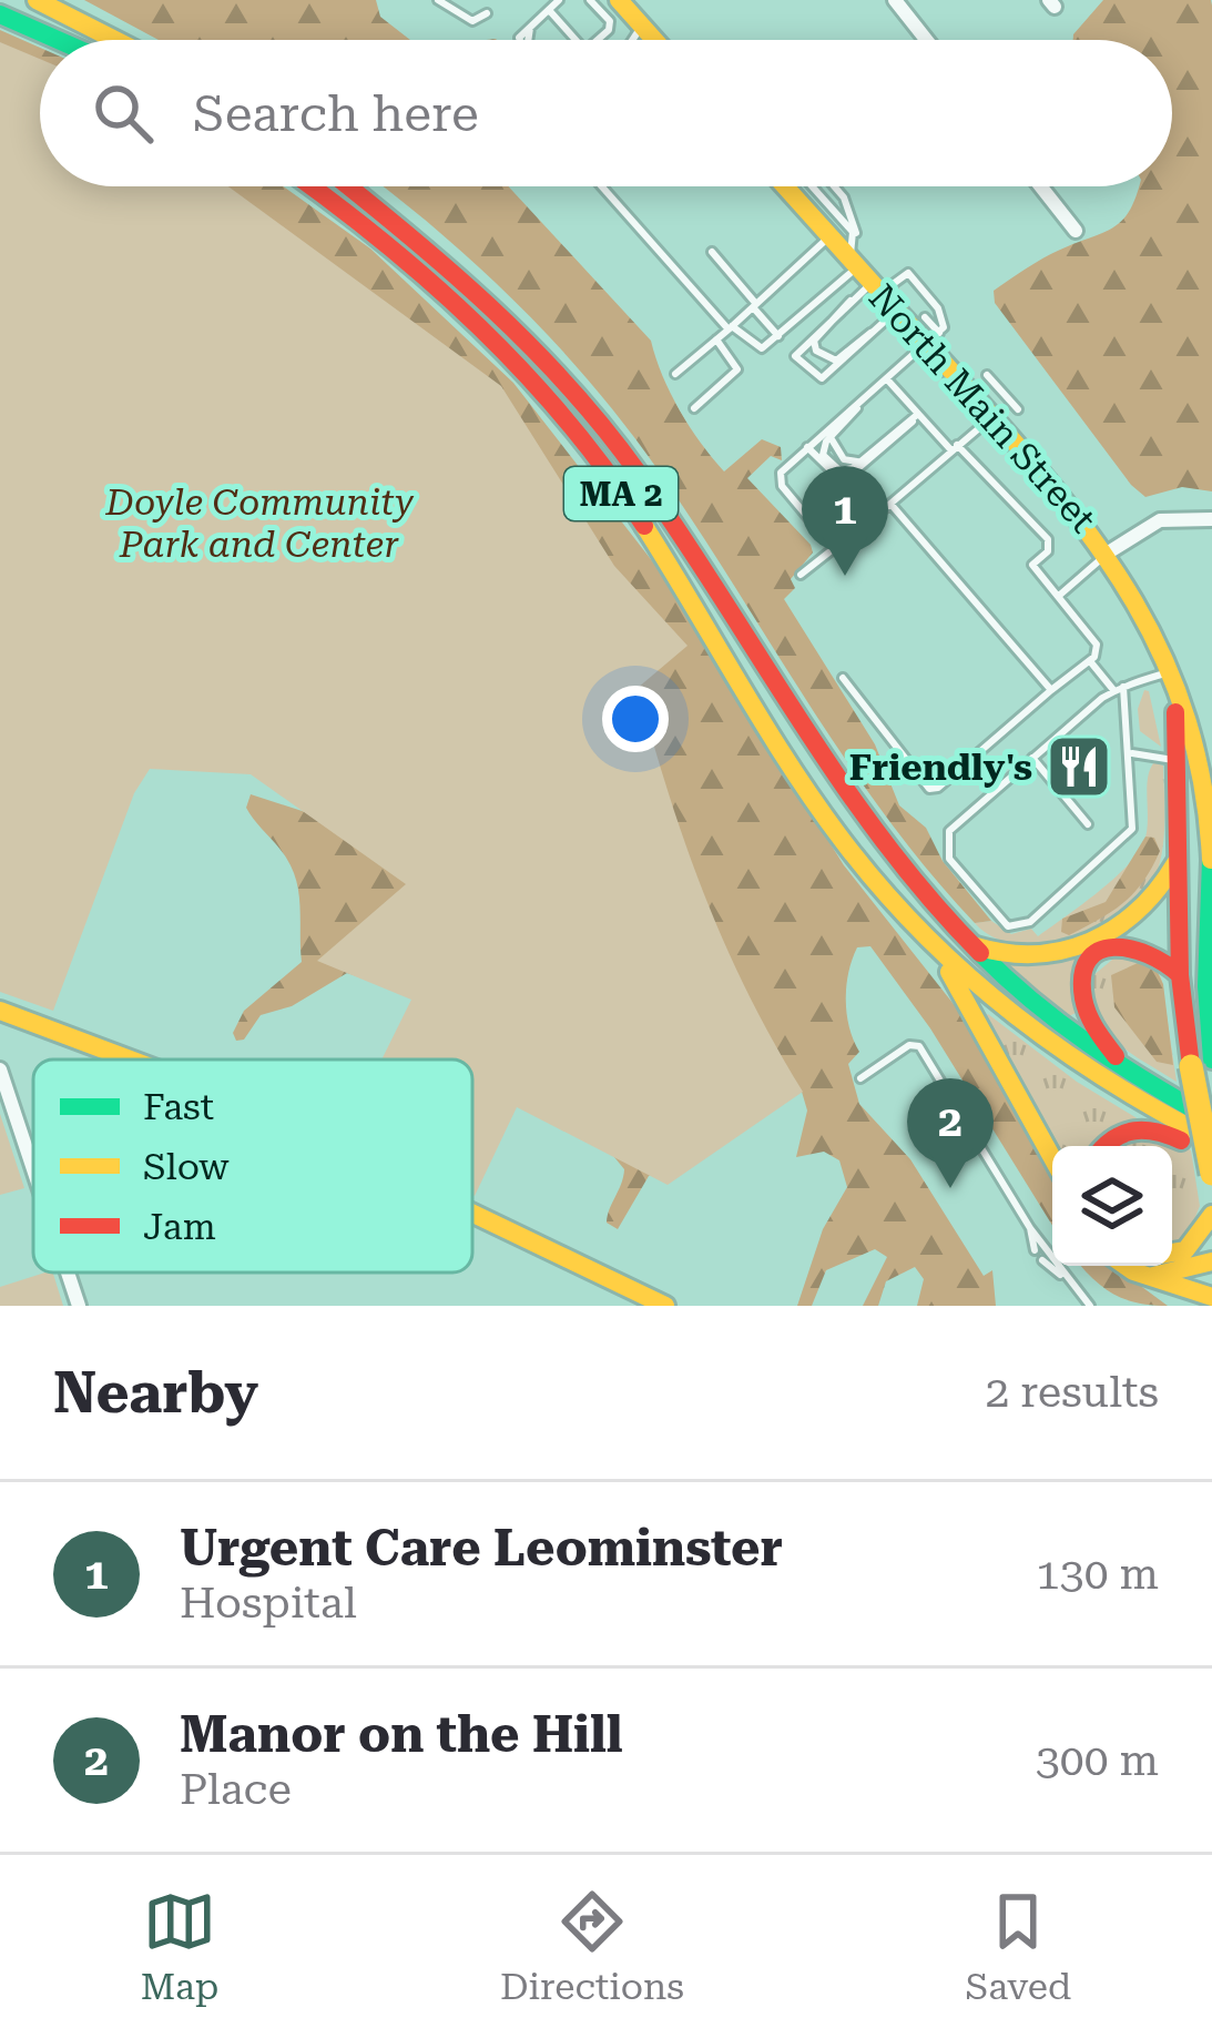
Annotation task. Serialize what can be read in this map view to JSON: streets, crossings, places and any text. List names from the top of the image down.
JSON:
{
  "streets": {
    "main road": ["North Main Street", "MA 2"]
  },
  "parks": ["Doyle Community Park and Center"],
  "places": {
    "restaurant": ["Friendly's"]
  },
  "legend": ["Fast", "Slow", "Jam"],
  "page": {
    "search": "Search here",
    "pins": ["1", "2"],
    "heading": ["Nearby", "2 results"],
    "list": [
      {
        "mark": "1",
        "name": "Urgent Care Leominster",
        "note": "Hospital",
        "value": "130 m"
      },
      {
        "mark": "2",
        "name": "Manor on the Hill",
        "note": "Place",
        "value": "300 m"
      }
    ],
    "nav": ["Map", "Directions", "Saved"]
  }
}
